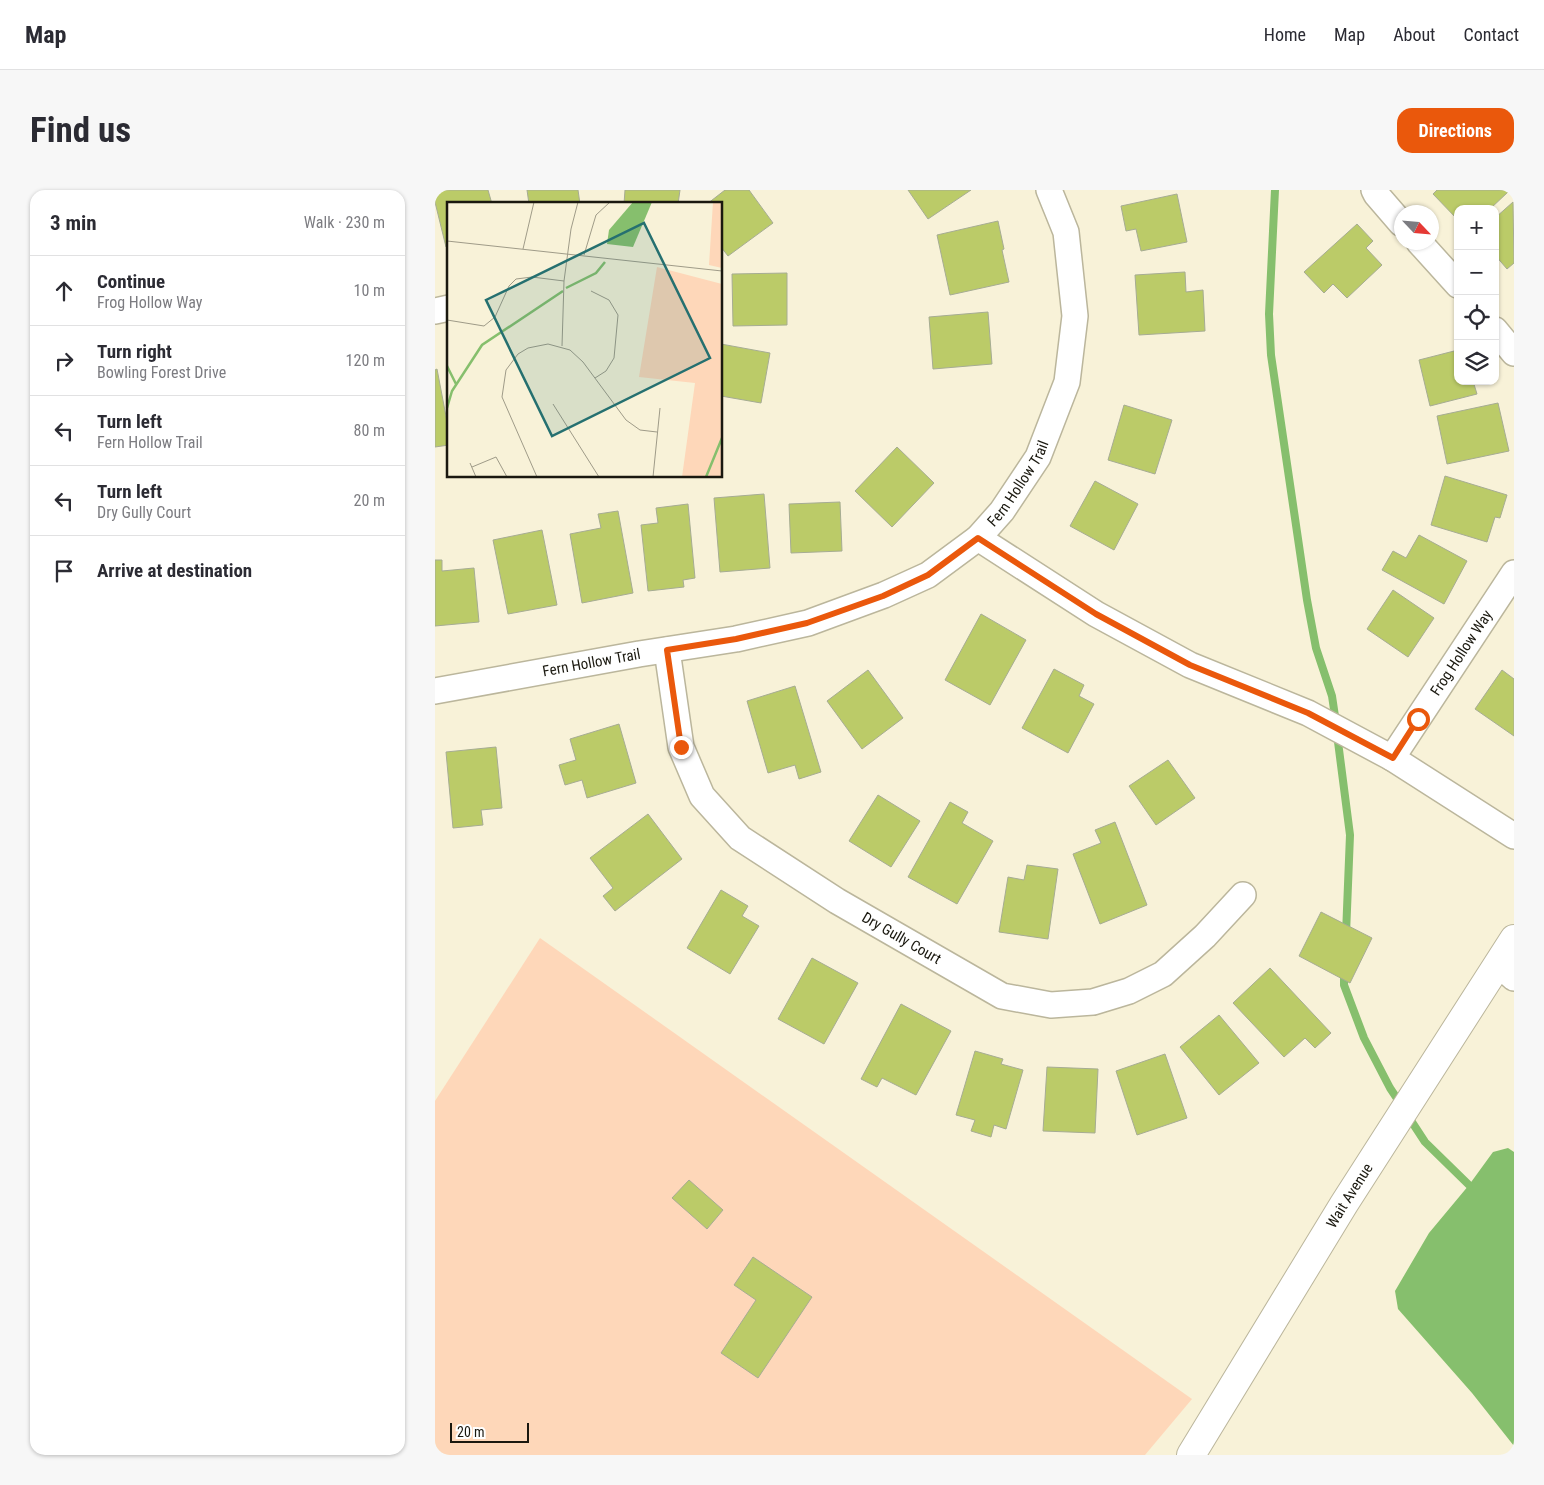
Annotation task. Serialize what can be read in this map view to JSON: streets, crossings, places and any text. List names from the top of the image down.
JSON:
{
  "streets": {
    "highway": ["Wait Avenue"],
    "street": ["Fern Hollow Trail", "Frog Hollow Way", "Dry Gully Court"]
  },
  "crossings": [
    ["Fern Hollow Trail", "Dry Gully Court"]
  ],
  "scale_bar": "20 m",
  "north": "bottom right",
  "page": {
    "header": "Map",
    "nav": [
      "Home",
      "Map",
      "About",
      "Contact"
    ],
    "buttons": "Directions",
    "title": "Find us",
    "heading": ["3 min", "Walk · 230 m"],
    "map_buttons": ["+", "−"],
    "list": [
      ["Continue", "Frog Hollow Way", "10 m"],
      ["Turn right", "Bowling Forest Drive", "120 m"],
      ["Turn left", "Fern Hollow Trail", "80 m"],
      ["Turn left", "Dry Gully Court", "20 m"],
      "Arrive at destination"
    ],
    "scale": "20 m"
  }
}
